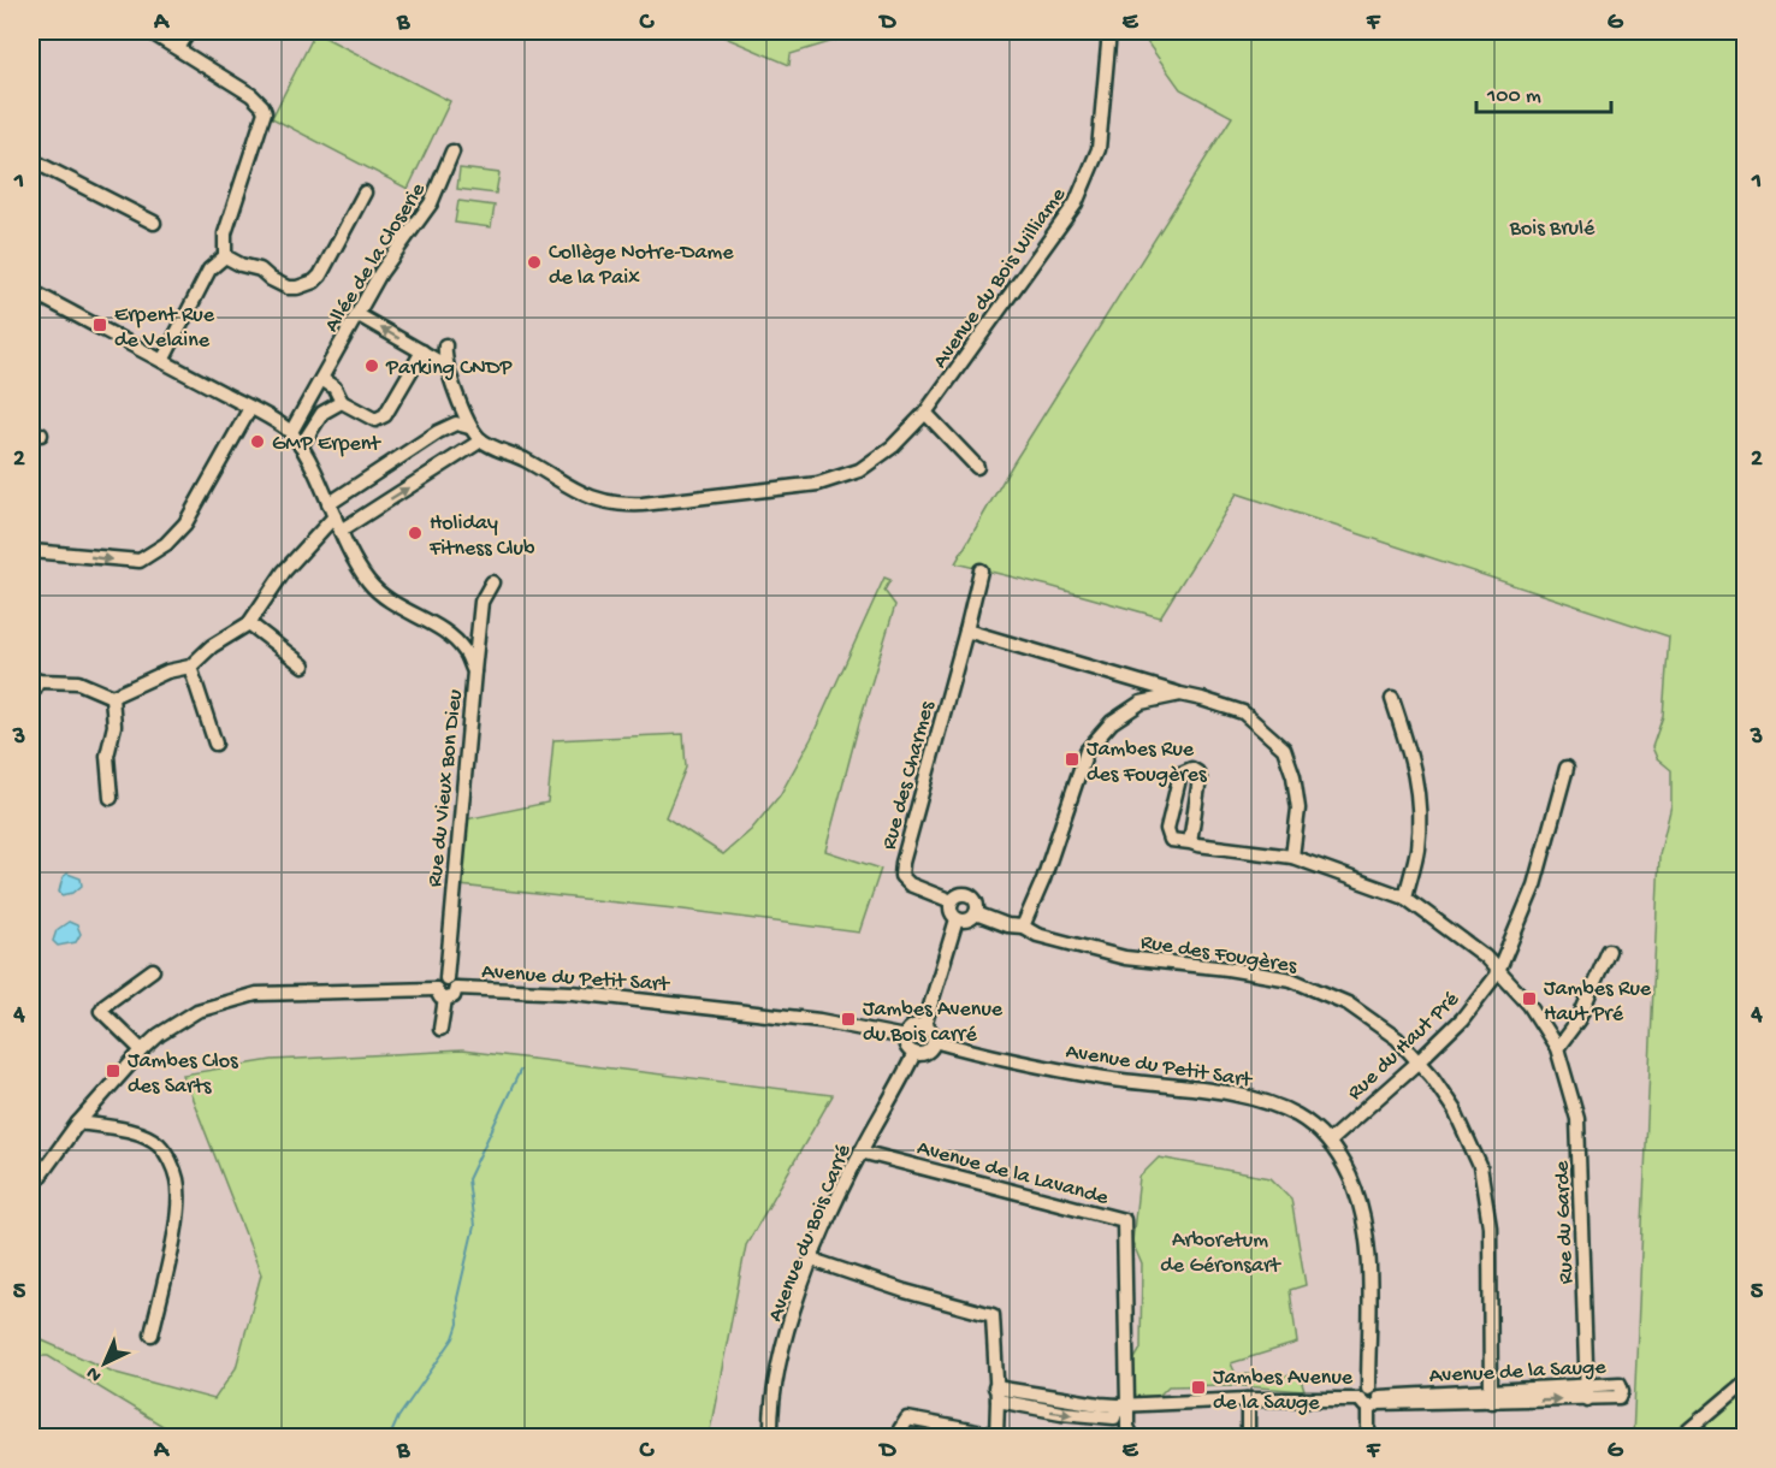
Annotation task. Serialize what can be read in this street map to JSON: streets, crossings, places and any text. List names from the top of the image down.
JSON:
{
  "streets": {
    "street": [
      "Allée de la Closerie",
      "Avenue du Bois Williame",
      "Rue des Charmes",
      "Rue du Vieux Bon Dieu",
      "Rue des Fougères",
      "Avenue du Petit Sart",
      "Rue du Haut Pré",
      "Avenue de la Lavande",
      "Rue du Garde",
      "Avenue du Bois Carré",
      "Avenue de la Sauge"
    ]
  },
  "crossings": [
    ["Rue des Charmes", "Rue des Fougères"],
    ["Rue du Vieux Bon Dieu", "Avenue du Petit Sart"],
    ["Rue des Fougères", "Rue du Haut Pré"],
    ["Rue des Fougères", "Avenue de la Sauge"],
    ["Avenue du Petit Sart", "Rue du Haut Pré"],
    ["Avenue du Petit Sart", "Avenue du Bois Carré"],
    ["Avenue du Petit Sart", "Avenue de la Sauge"],
    ["Rue du Haut Pré", "Rue du Garde"],
    ["Avenue de la Lavande", "Avenue du Bois Carré"],
    ["Avenue de la Lavande", "Avenue de la Sauge"],
    ["Rue du Garde", "Avenue de la Sauge"]
  ],
  "parks": ["Bois Brulé", "Arboretum de Géronsart"],
  "places": {
    "other": [
      "Collège Notre-Dame de la Paix",
      "Parking CNDP",
      "GMP Erpent",
      "Holiday Fitness Club"
    ],
    "transit": [
      "Erpent Rue de Velaine",
      "Jambes Rue des Fougères",
      "Jambes Rue Haut Pré",
      "Jambes Avenue du Bois carré",
      "Jambes Clos des Sarts",
      "Jambes Avenue de la Sauge"
    ]
  },
  "scale_bar": "100 m",
  "north": "bottom left",
  "grid": {
    "columns": [
      "A",
      "B",
      "C",
      "D",
      "E",
      "F",
      "G"
    ],
    "rows": [
      "1",
      "2",
      "3",
      "4",
      "5"
    ]
  }
}
